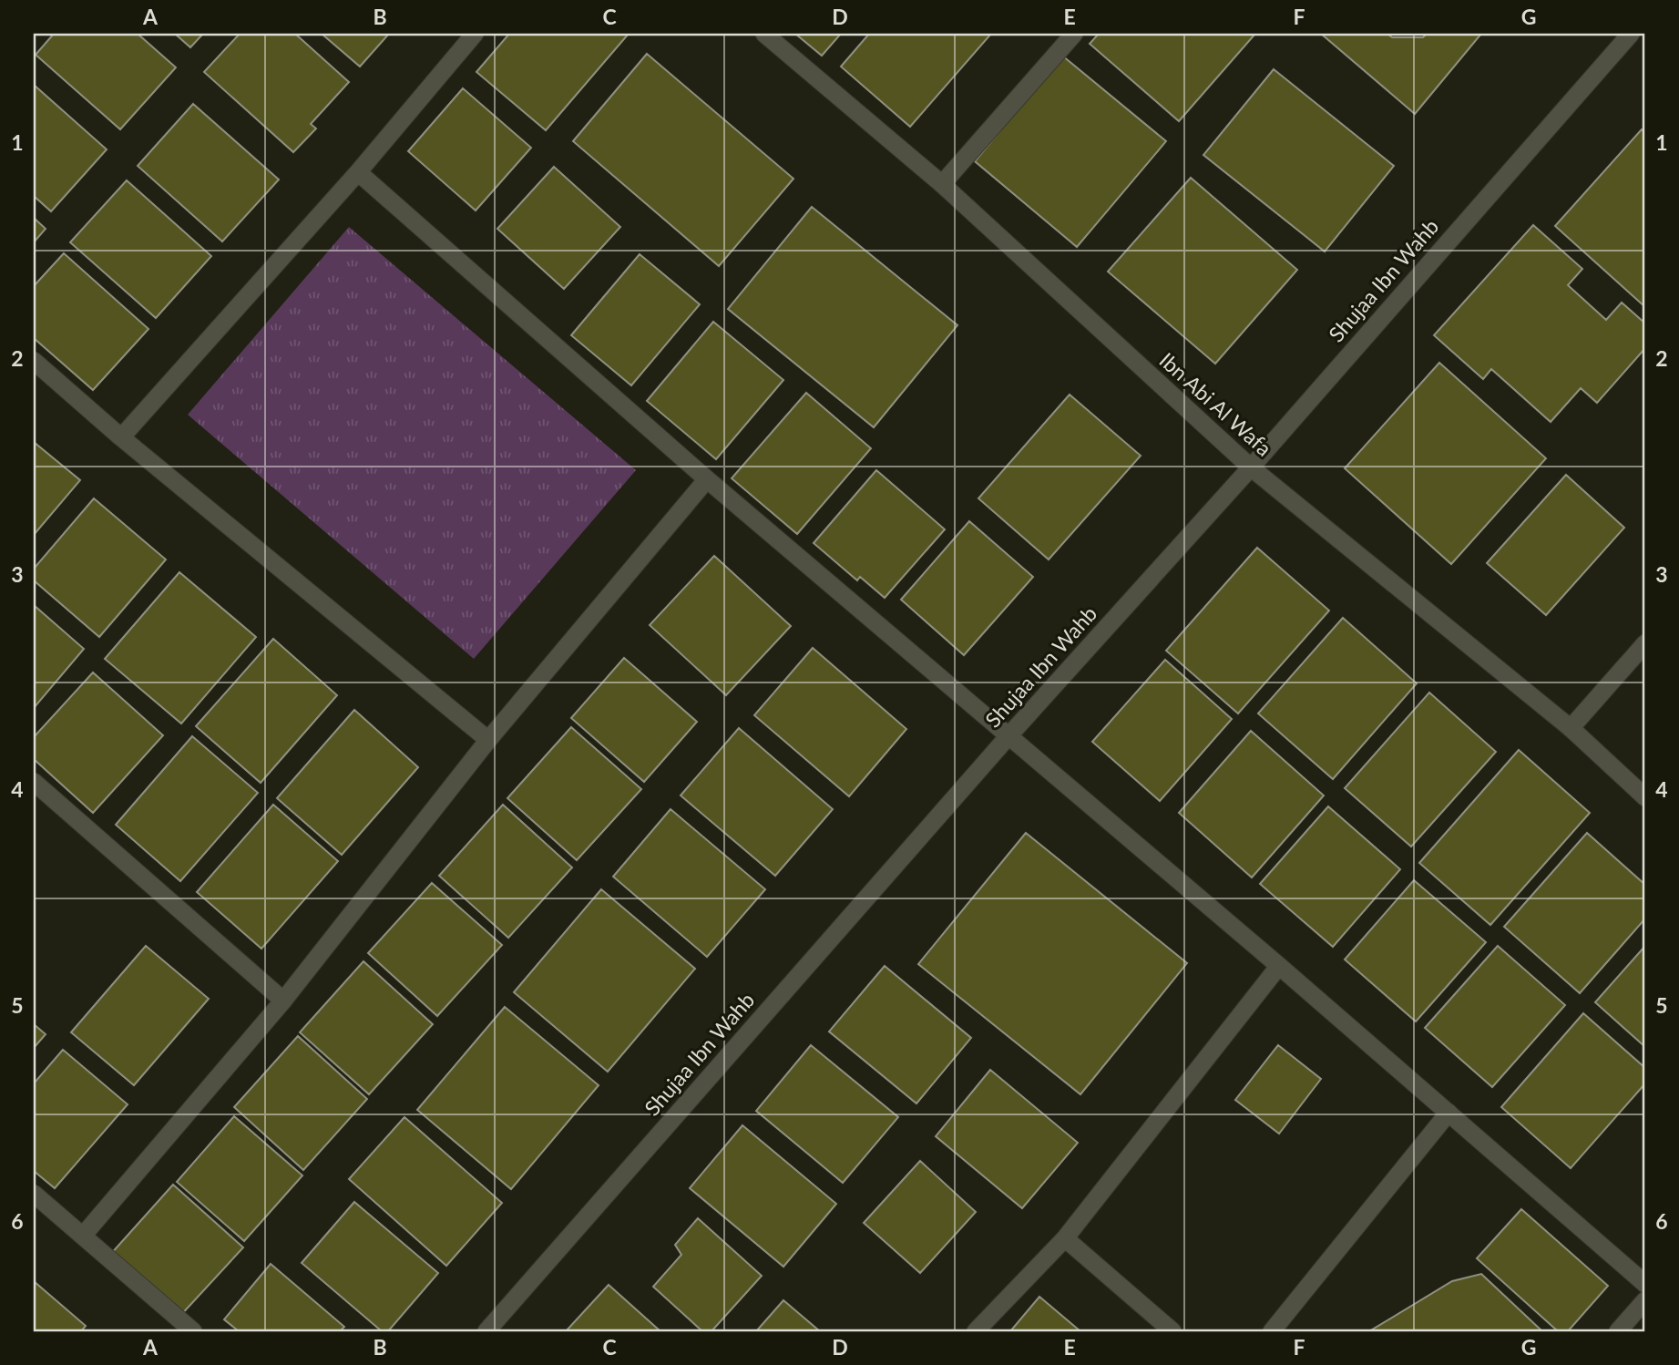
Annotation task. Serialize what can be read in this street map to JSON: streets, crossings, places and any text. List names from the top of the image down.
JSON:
{
  "streets": {
    "street": ["Shujaa Ibn Wahb", "Ibn Abi Al Wafa"]
  },
  "crossings": [
    ["Shujaa Ibn Wahb", "Ibn Abi Al Wafa"]
  ],
  "grid": {
    "columns": [
      "A",
      "B",
      "C",
      "D",
      "E",
      "F",
      "G"
    ],
    "rows": [
      "1",
      "2",
      "3",
      "4",
      "5",
      "6"
    ]
  }
}
